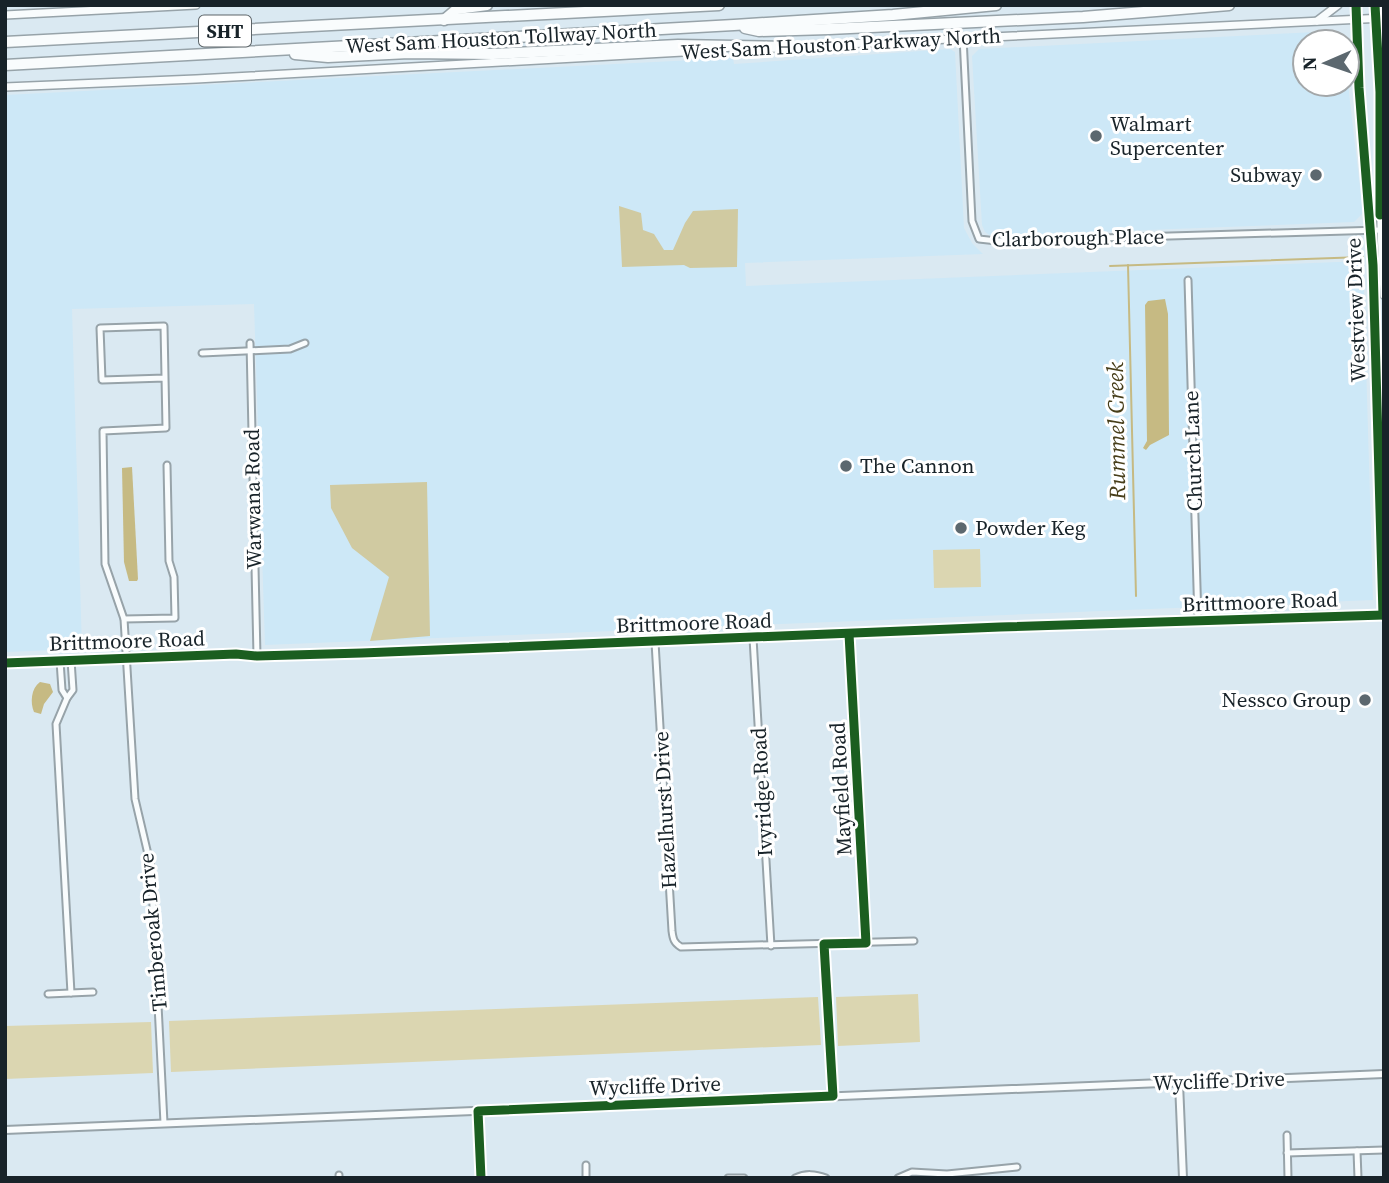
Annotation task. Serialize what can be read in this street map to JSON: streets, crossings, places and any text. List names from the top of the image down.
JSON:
{
  "streets": {
    "highway": ["SHT", "West Sam Houston Tollway North"],
    "main road": ["West Sam Houston Parkway North", "Westview Drive", "Brittmoore Road"],
    "street": [
      "Clarborough Place",
      "Church Lane",
      "Warwana Road",
      "Mayfield Road",
      "Ivyridge Road",
      "Hazelhurst Drive",
      "Timberoak Drive",
      "Wycliffe Drive"
    ]
  },
  "crossings": [
    ["West Sam Houston Parkway North", "Clarborough Place"],
    ["West Sam Houston Parkway North", "Westview Drive"],
    ["Clarborough Place", "Westview Drive"],
    ["Westview Drive", "Brittmoore Road"],
    ["Church Lane", "Brittmoore Road"],
    ["Warwana Road", "Brittmoore Road"],
    ["Brittmoore Road", "Mayfield Road"],
    ["Brittmoore Road", "Ivyridge Road"],
    ["Brittmoore Road", "Hazelhurst Drive"],
    ["Brittmoore Road", "Timberoak Drive"],
    ["Mayfield Road", "Hazelhurst Drive"],
    ["Ivyridge Road", "Hazelhurst Drive"],
    ["Timberoak Drive", "Wycliffe Drive"]
  ],
  "water": ["Rummel Creek"],
  "places": [
    "Walmart Supercenter",
    "Subway",
    "The Cannon",
    "Powder Keg",
    "Nessco Group"
  ],
  "north": "left"
}
